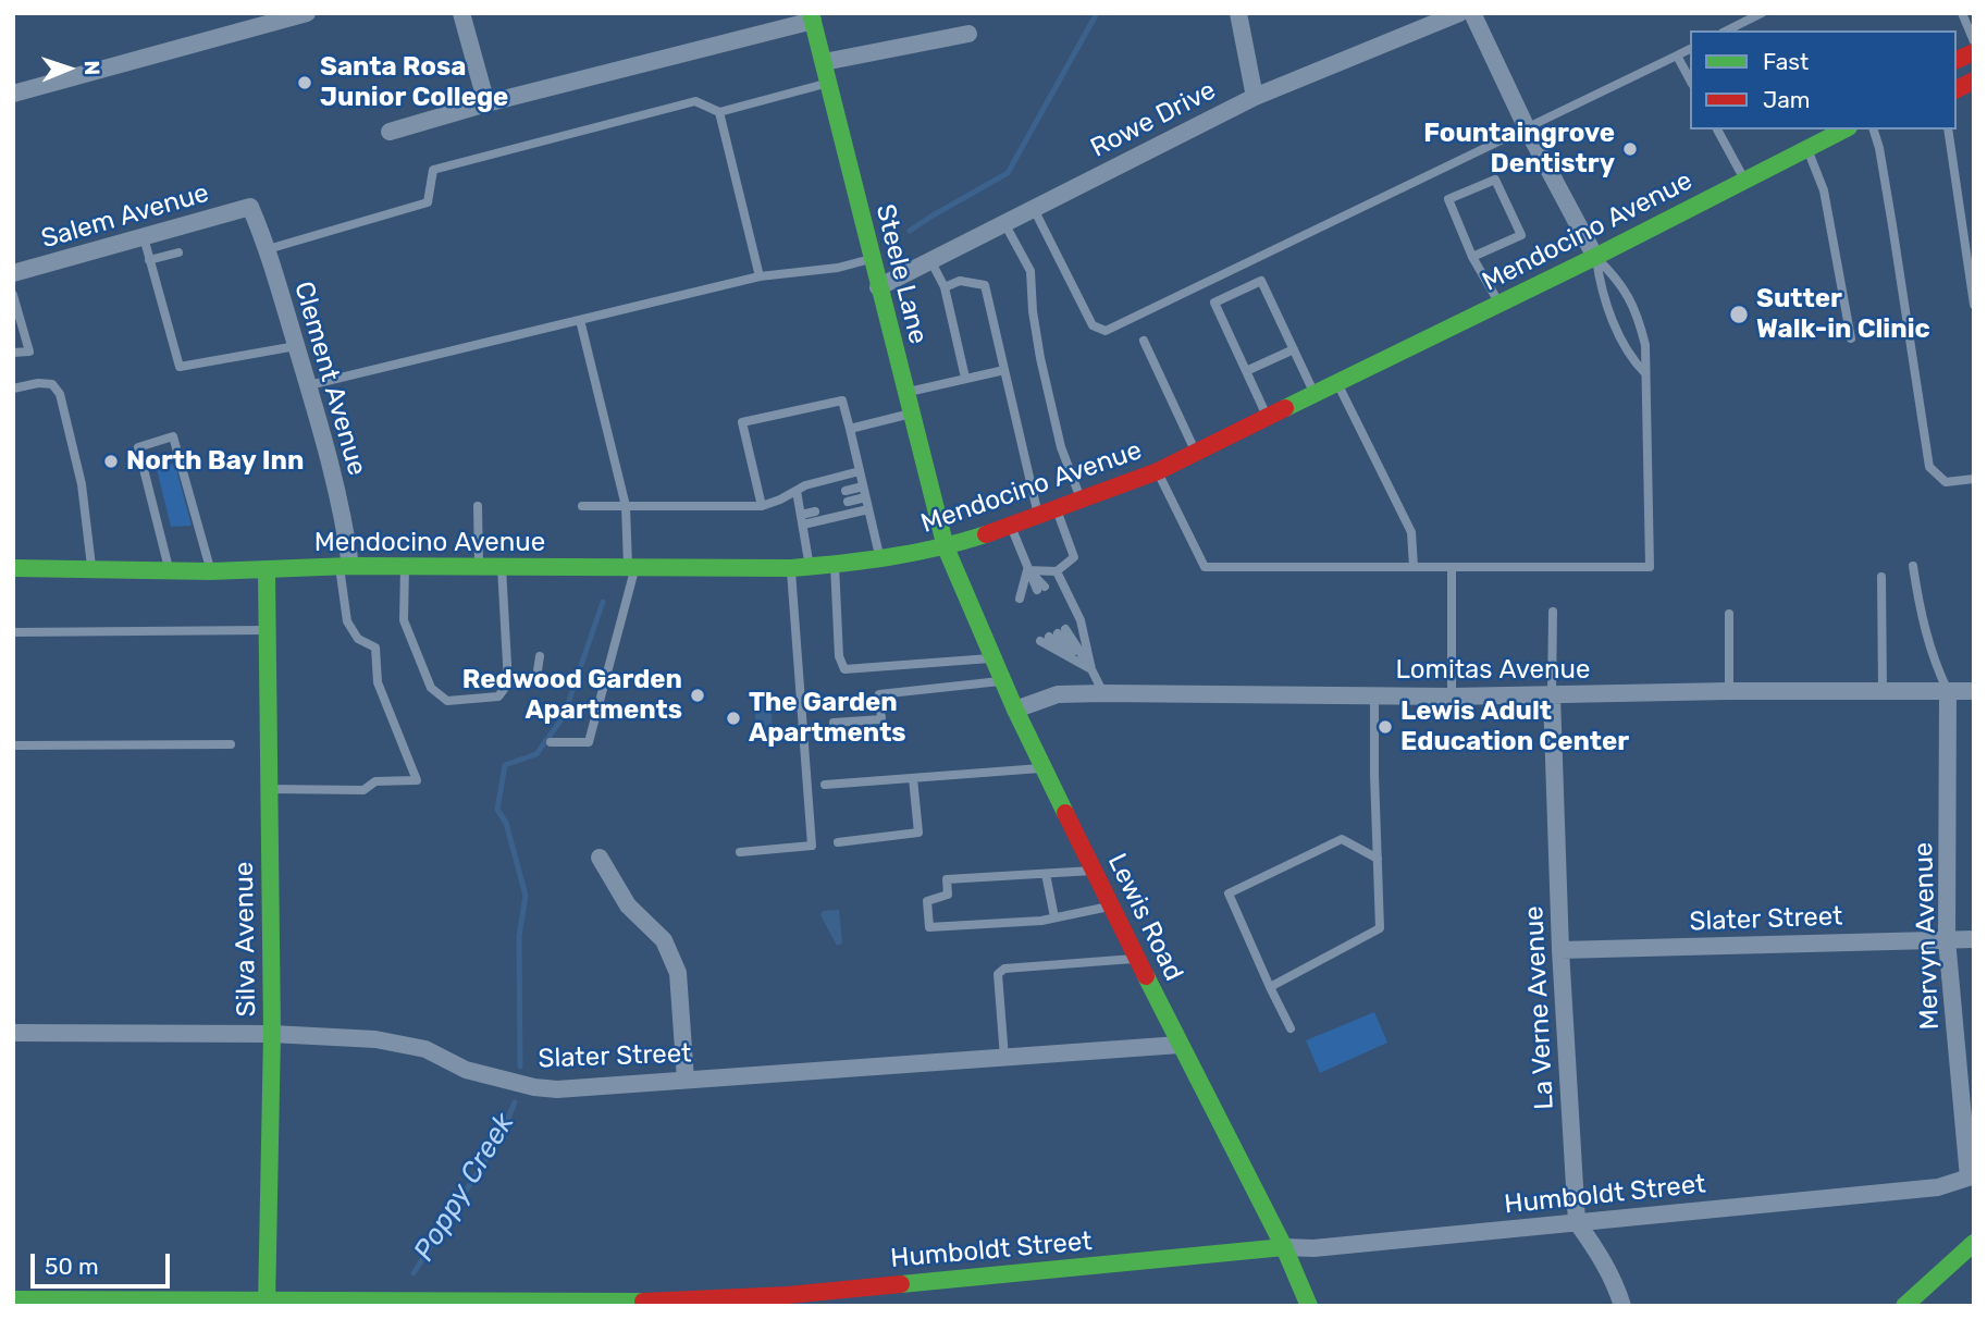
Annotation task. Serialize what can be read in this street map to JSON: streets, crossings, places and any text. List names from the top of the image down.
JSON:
{
  "streets": {
    "main road": [
      "Mendocino Avenue",
      "Steele Lane",
      "Lewis Road",
      "Silva Avenue",
      "Humboldt Street"
    ],
    "street": [
      "Rowe Drive",
      "Salem Avenue",
      "Clement Avenue",
      "Lomitas Avenue",
      "Slater Street",
      "Mervyn Avenue",
      "La Verne Avenue"
    ]
  },
  "crossings": [
    ["Rowe Drive", "Steele Lane"],
    ["Salem Avenue", "Clement Avenue"],
    ["Mendocino Avenue", "Steele Lane"],
    ["Mendocino Avenue", "Clement Avenue"],
    ["Mendocino Avenue", "Lewis Road"],
    ["Mendocino Avenue", "Silva Avenue"],
    ["Steele Lane", "Lewis Road"],
    ["Lomitas Avenue", "Lewis Road"],
    ["Lomitas Avenue", "Mervyn Avenue"],
    ["Lomitas Avenue", "La Verne Avenue"],
    ["Lewis Road", "Slater Street"],
    ["Lewis Road", "Humboldt Street"],
    ["Slater Street", "Mervyn Avenue"],
    ["Slater Street", "Silva Avenue"],
    ["Slater Street", "La Verne Avenue"],
    ["Mervyn Avenue", "Humboldt Street"],
    ["Silva Avenue", "Humboldt Street"],
    ["La Verne Avenue", "Humboldt Street"]
  ],
  "water": ["Poppy Creek"],
  "places": [
    "Santa Rosa Junior College",
    "Fountaingrove Dentistry",
    "Sutter Walk-in Clinic",
    "North Bay Inn",
    "Redwood Garden Apartments",
    "The Garden Apartments",
    "Lewis Adult Education Center"
  ],
  "legend": ["Fast", "Jam"],
  "scale_bar": "50 m",
  "north": "right"
}
